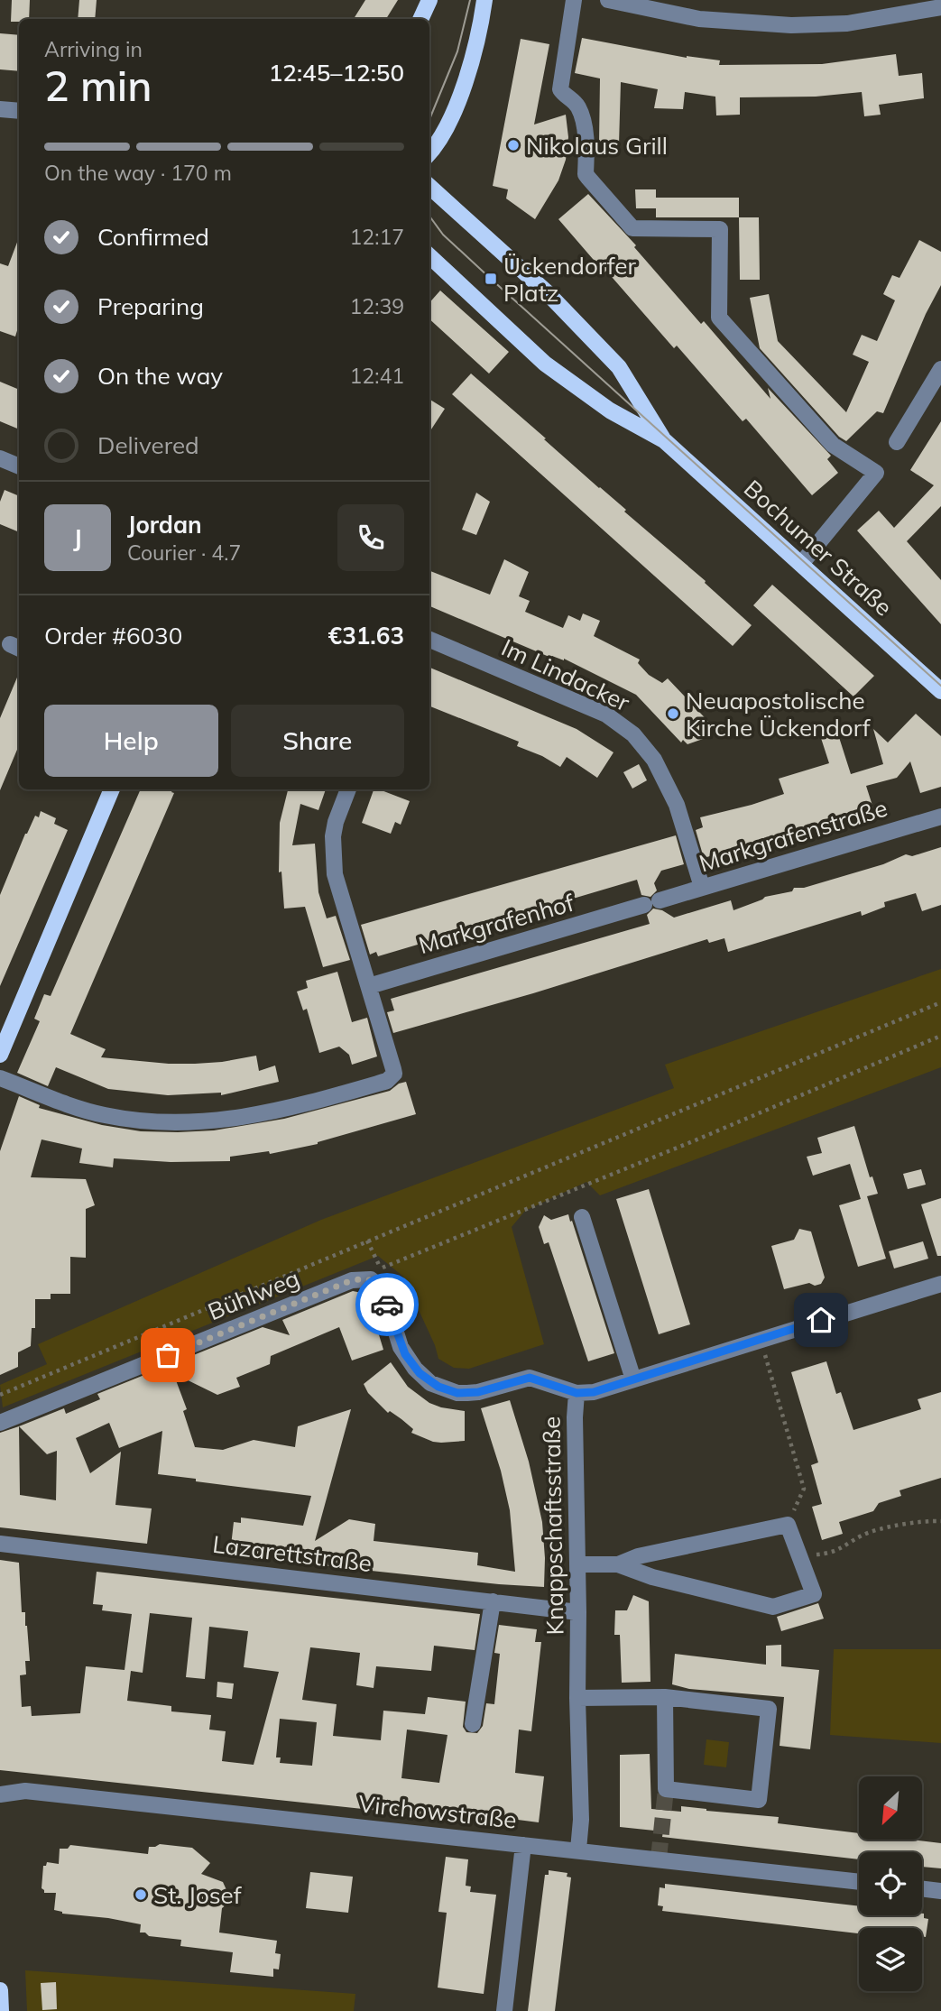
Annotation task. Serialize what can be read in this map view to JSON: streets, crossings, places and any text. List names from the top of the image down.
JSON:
{
  "streets": {
    "main road": ["Bochumer Straße"],
    "street": [
      "Im Lindacker",
      "Markgrafenstraße",
      "Markgrafenhof",
      "Bühlweg",
      "Knappschaftsstraße",
      "Lazarettstraße",
      "Virchowstraße"
    ]
  },
  "crossings": [
    ["Im Lindacker", "Markgrafenstraße"],
    ["Markgrafenstraße", "Markgrafenhof"],
    ["Knappschaftsstraße", "Lazarettstraße"],
    ["Knappschaftsstraße", "Virchowstraße"]
  ],
  "places": {
    "other": ["Nikolaus Grill", "Neuapostolische Kirche Ückendorf", "St. Josef"],
    "transit": ["Ückendorfer Platz"]
  },
  "north": "bottom left",
  "page": {
    "heading": ["2 min", "Arriving in", "12:45–12:50"],
    "panel": [
      "Jordan",
      "Courier · 4.7",
      "Order #6030",
      "€31.63"
    ],
    "bar": "On the way · 170 m",
    "list": [
      ["Confirmed", "12:17"],
      ["Preparing", "12:39"],
      ["On the way", "12:41"],
      "Delivered"
    ],
    "round": "J",
    "buttons": ["Help", "Share"]
  }
}
